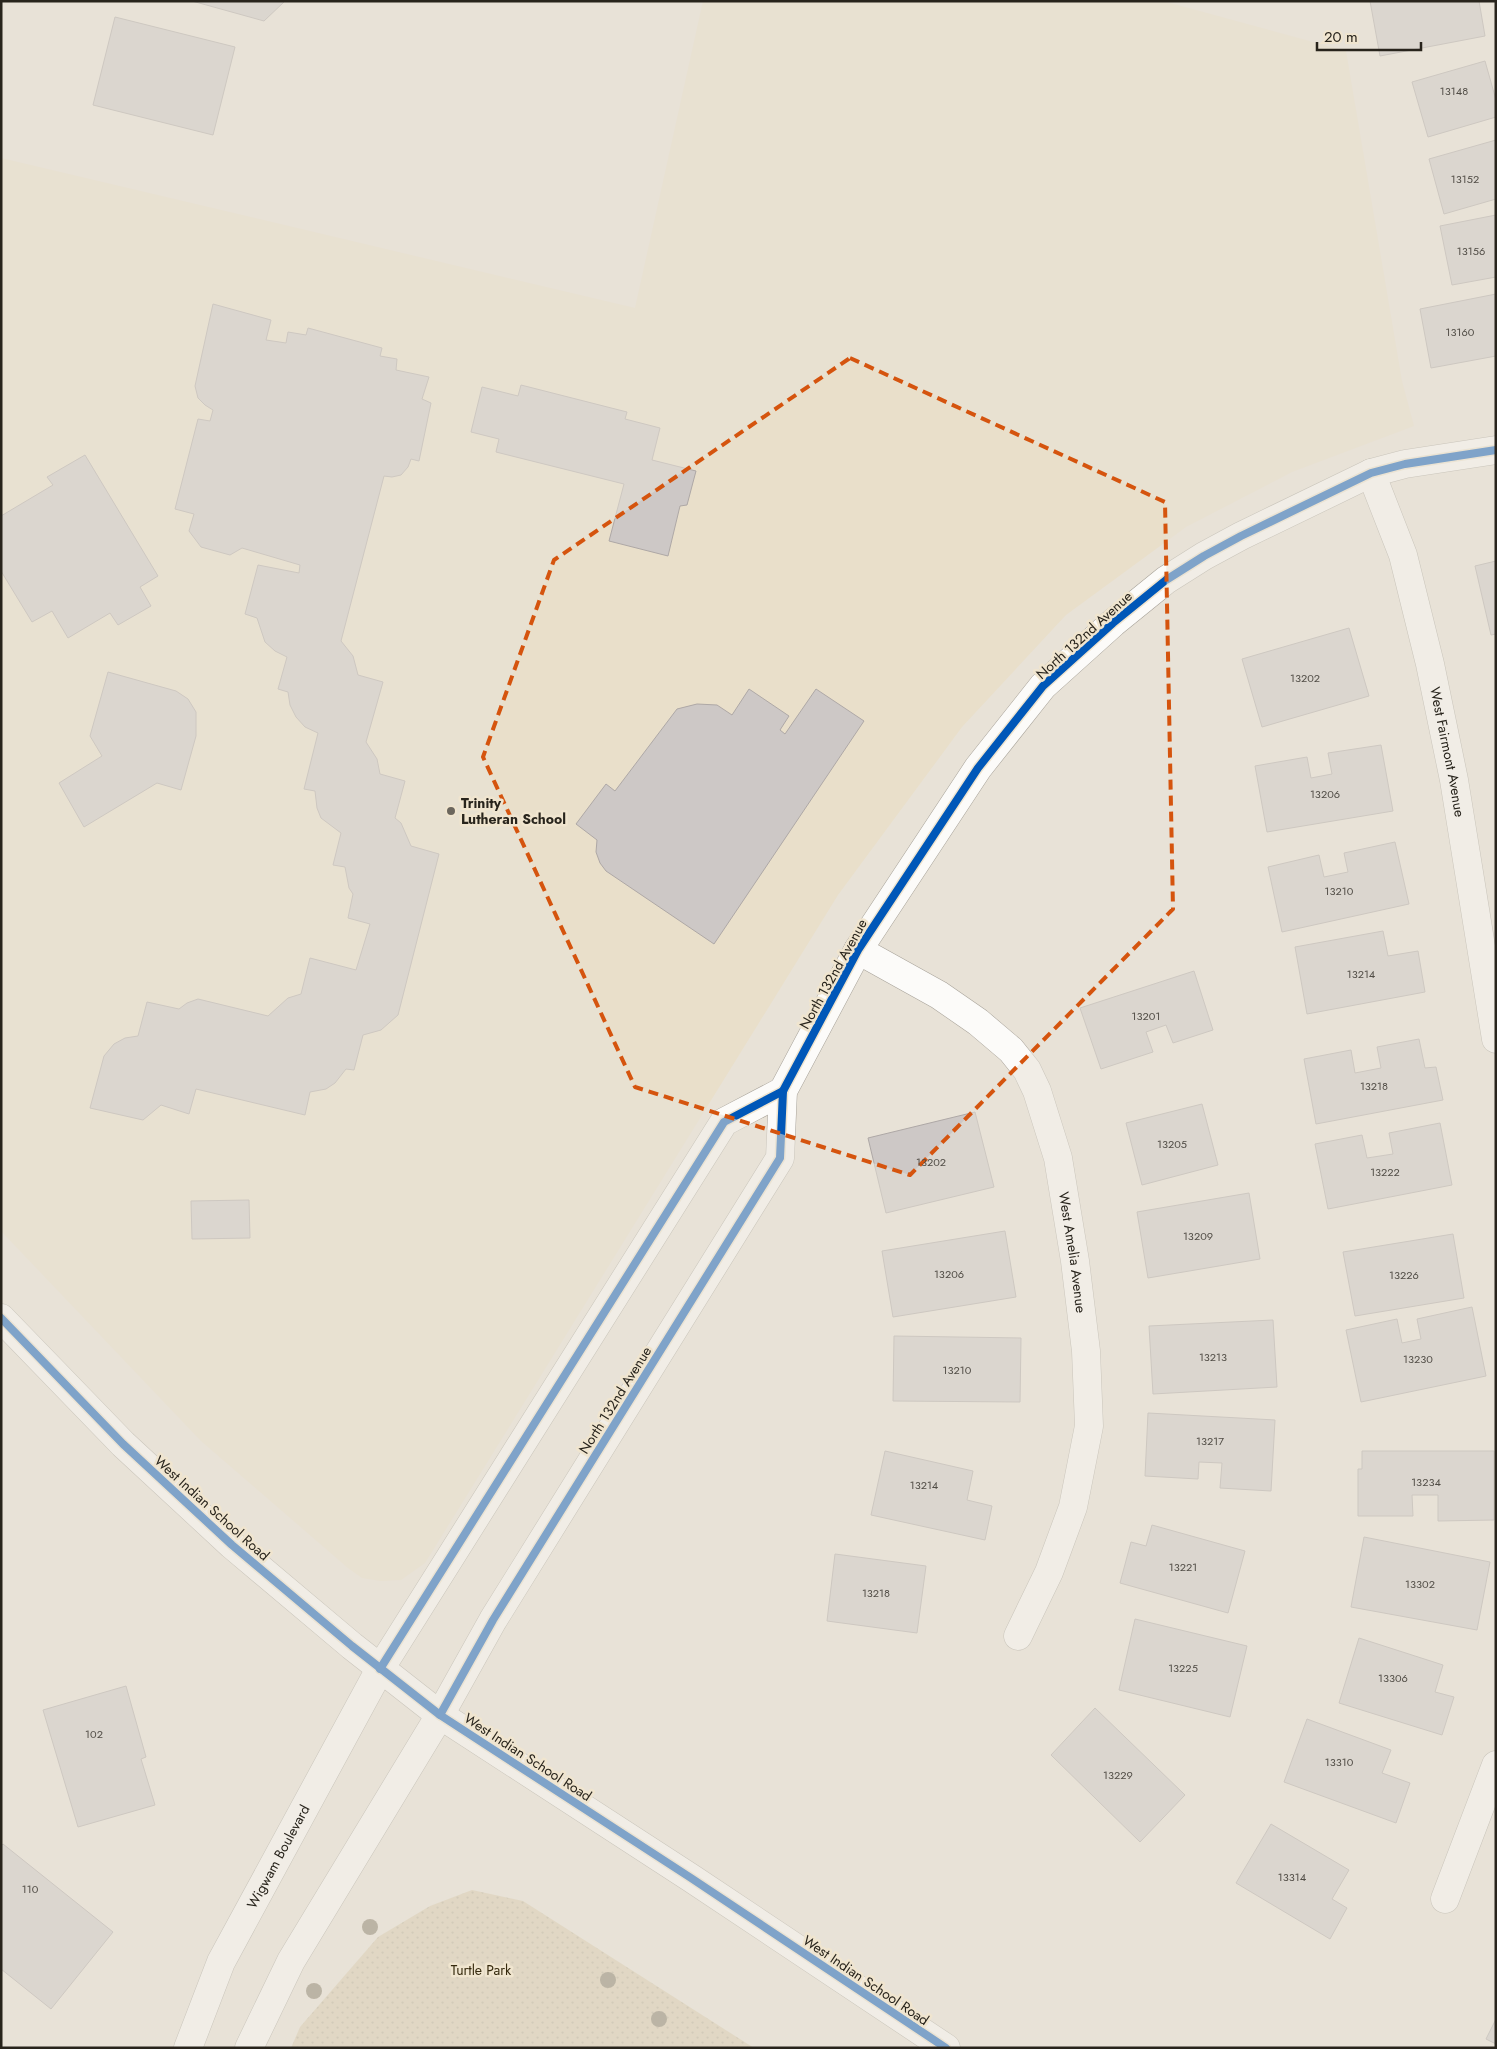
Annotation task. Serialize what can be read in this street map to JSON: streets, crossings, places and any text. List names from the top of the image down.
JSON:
{
  "streets": {
    "street": [
      "North 132nd Avenue",
      "West Fairmont Avenue",
      "West Amelia Avenue",
      "West Indian School Road",
      "Wigwam Boulevard"
    ]
  },
  "crossings": [
    ["North 132nd Avenue", "West Fairmont Avenue"],
    ["North 132nd Avenue", "West Amelia Avenue"],
    ["North 132nd Avenue", "West Indian School Road"],
    ["West Indian School Road", "Wigwam Boulevard"]
  ],
  "parks": ["Turtle Park"],
  "places": ["Trinity Lutheran School"],
  "house_numbers": [
    "13148",
    "13152",
    "13156",
    "13160",
    "13202",
    "13206",
    "13210",
    "13214",
    "13201",
    "13218",
    "13205",
    "13202",
    "13222",
    "13209",
    "13206",
    "13226",
    "13213",
    "13230",
    "13210",
    "13217",
    "13234",
    "13214",
    "13221",
    "13302",
    "13218",
    "13225",
    "13306",
    "102",
    "13310",
    "13229",
    "13314",
    "110"
  ],
  "scale_bar": "20 m"
}
